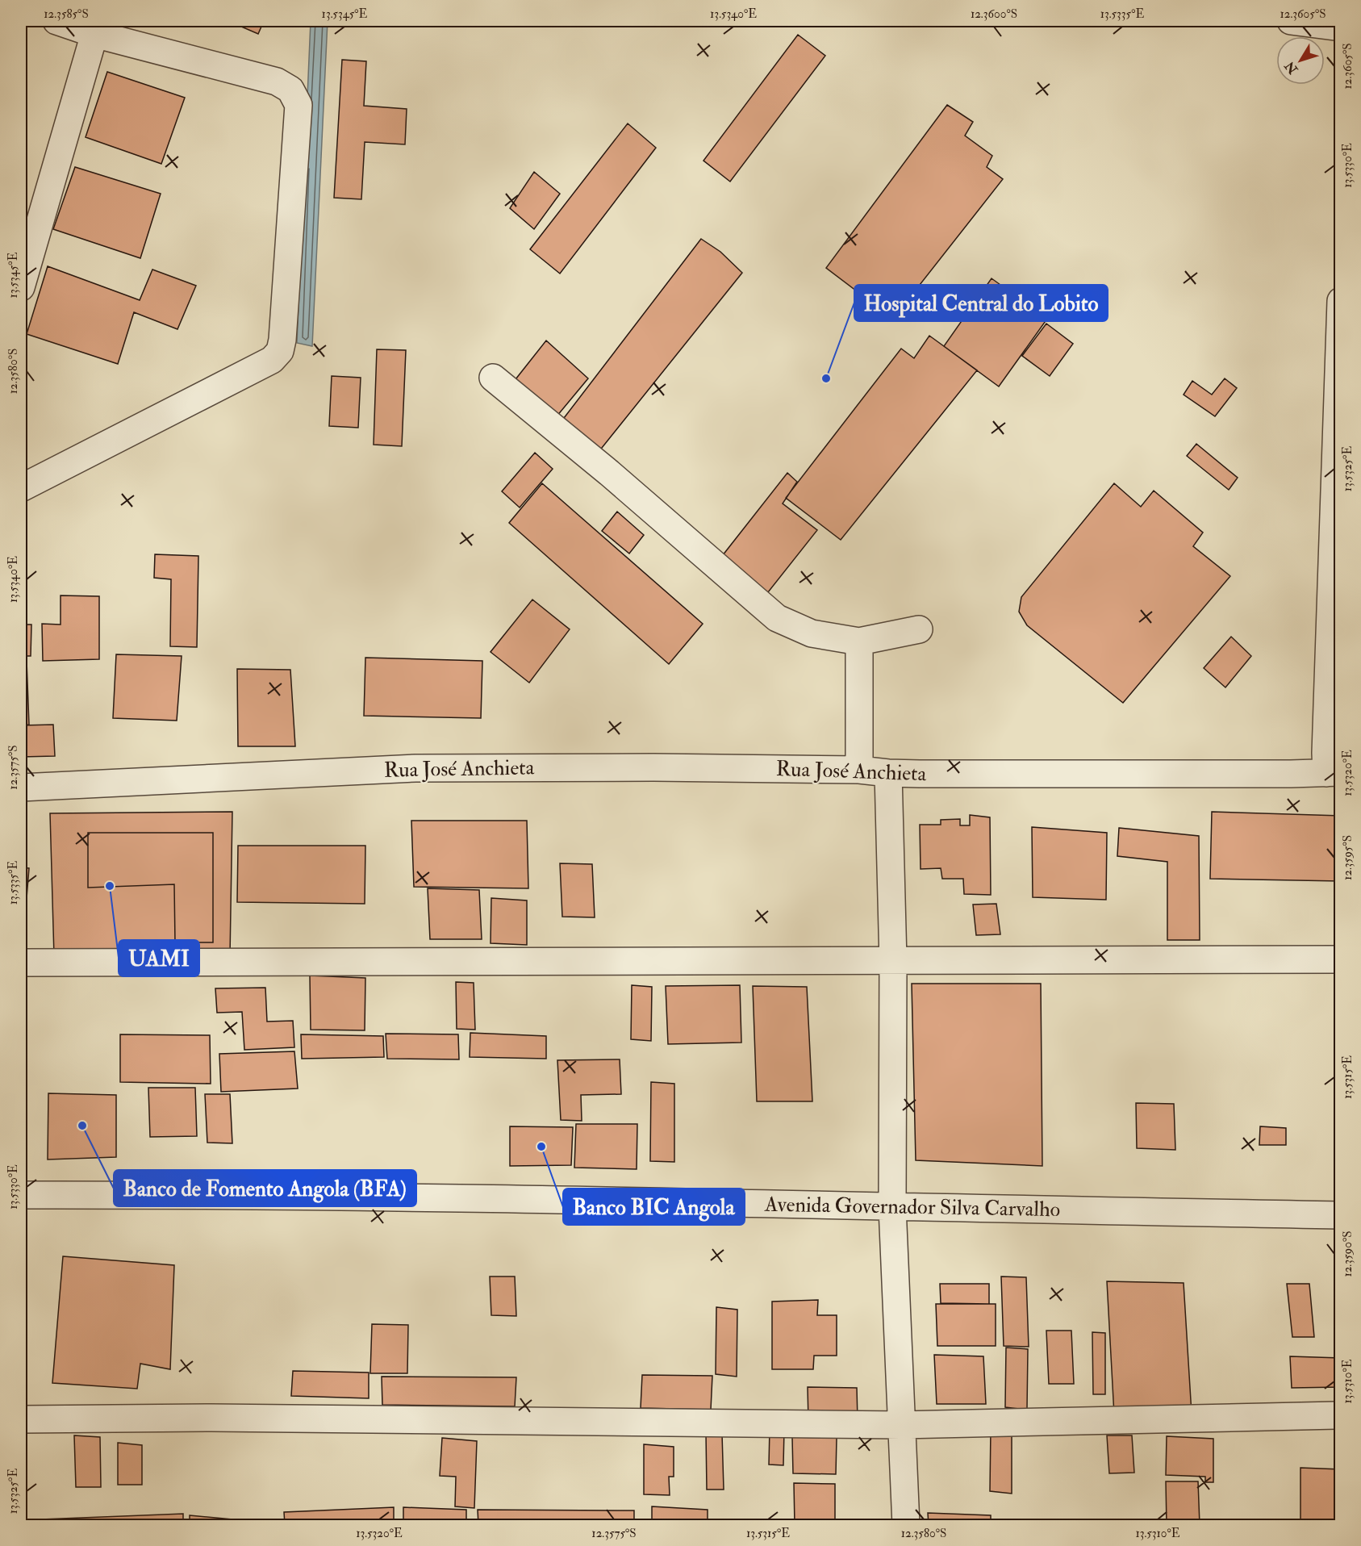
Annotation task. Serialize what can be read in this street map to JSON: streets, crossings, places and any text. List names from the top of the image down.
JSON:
{
  "streets": {
    "street": ["Rua José Anchieta", "Avenida Governador Silva Carvalho"]
  },
  "places": [
    "Hospital Central do Lobito",
    "UAMI",
    "Banco de Fomento Angola (BFA)",
    "Banco BIC Angola"
  ],
  "north": "bottom left",
  "coordinates": [
    "12.3585°S",
    "13.5345°E",
    "13.5340°E",
    "12.3600°S",
    "13.5335°E",
    "12.3605°S",
    "13.5330°E",
    "12.3580°S",
    "13.5325°E",
    "12.3575°S",
    "13.5320°E",
    "12.3595°S",
    "13.5315°E",
    "12.3590°S",
    "13.5310°E"
  ]
}
